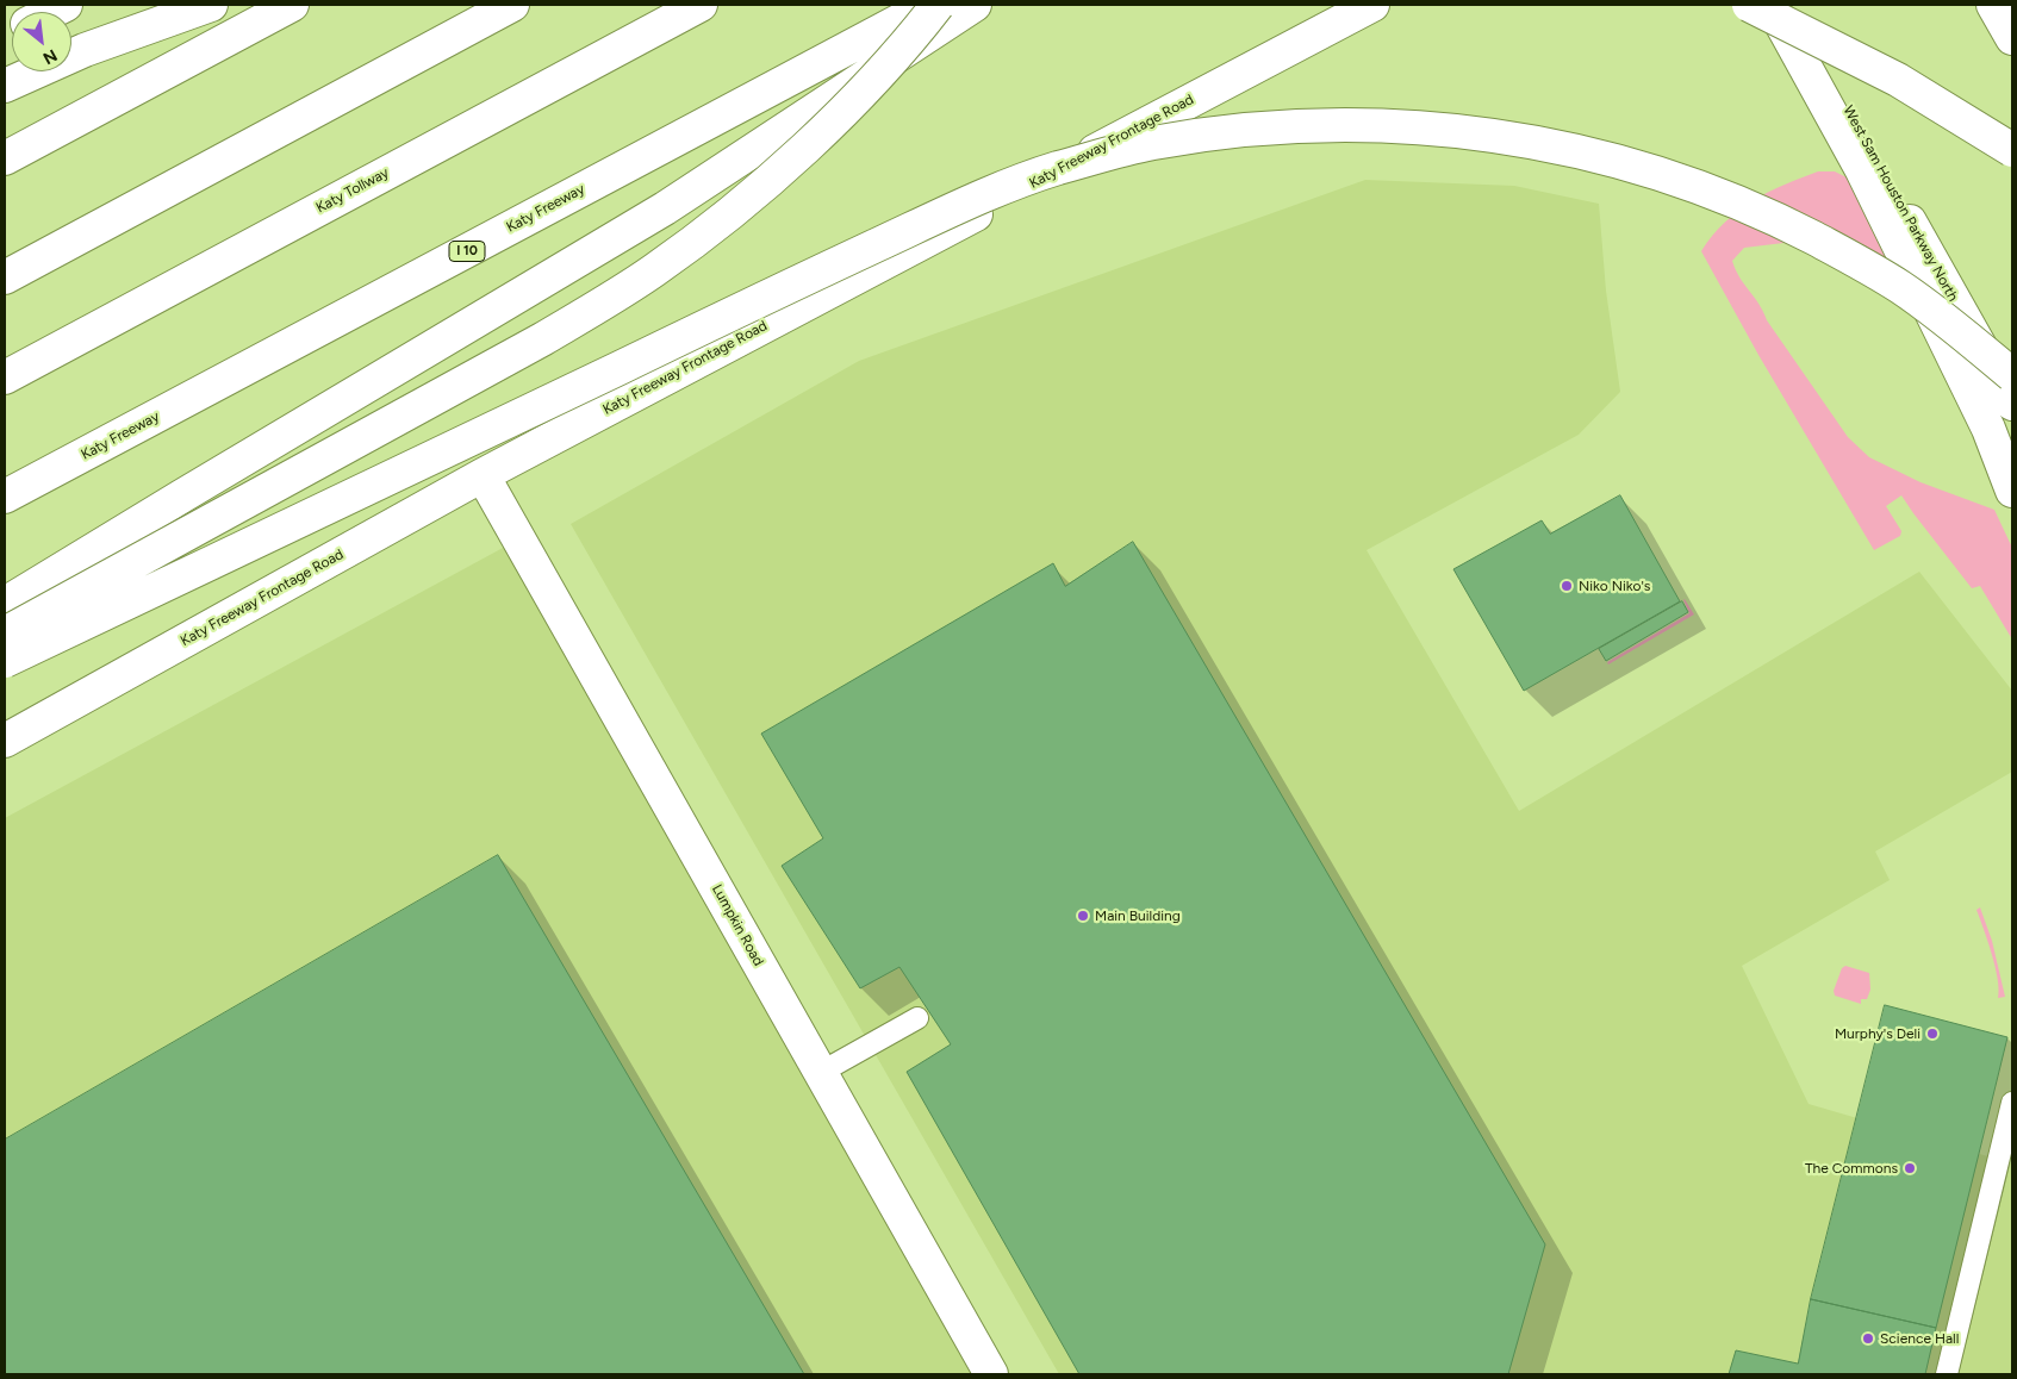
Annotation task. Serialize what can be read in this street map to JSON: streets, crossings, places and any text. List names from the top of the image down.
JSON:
{
  "streets": {
    "main road": [
      "Katy Freeway Frontage Road",
      "Katy Tollway",
      "West Sam Houston Parkway North",
      "Katy Freeway",
      "I 10",
      "Lumpkin Road"
    ]
  },
  "crossings": [
    ["Katy Freeway Frontage Road", "Lumpkin Road"]
  ],
  "places": [
    "Niko Niko's",
    "Main Building",
    "Murphy's Deli",
    "The Commons",
    "Science Hall"
  ],
  "north": "bottom right"
}
